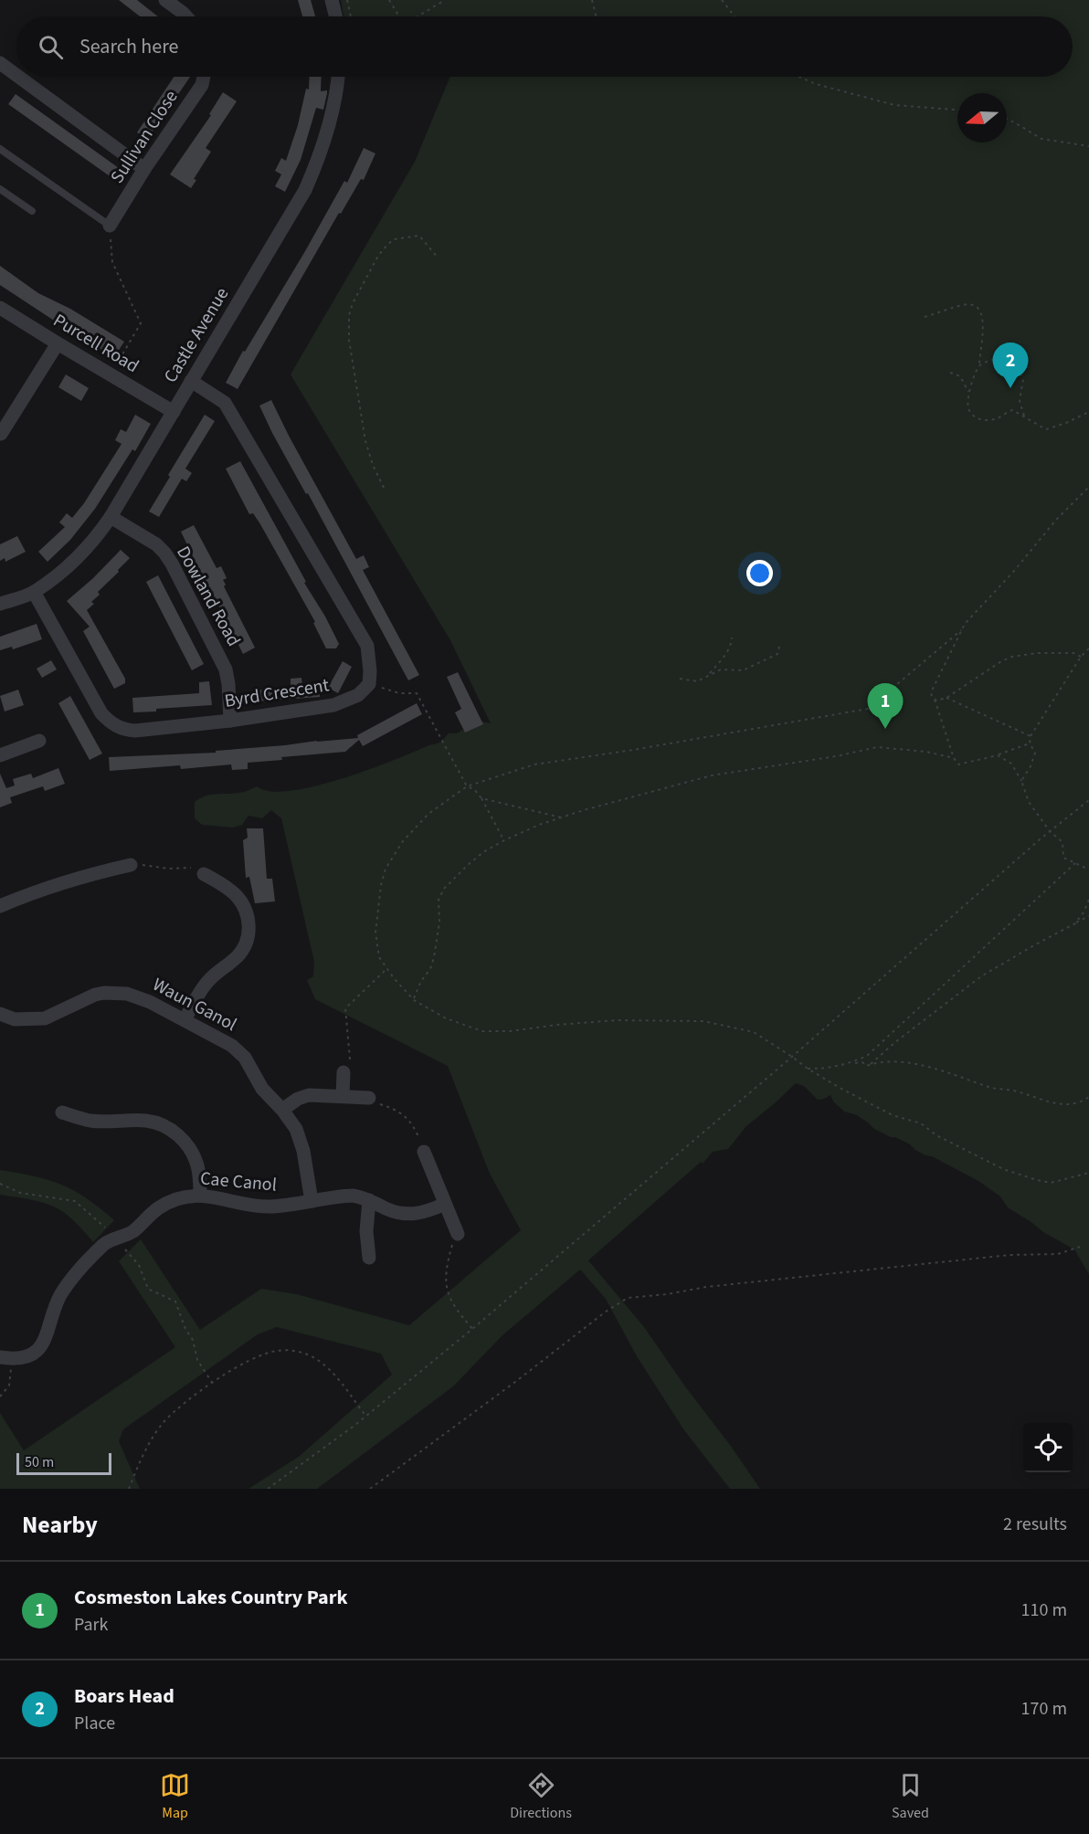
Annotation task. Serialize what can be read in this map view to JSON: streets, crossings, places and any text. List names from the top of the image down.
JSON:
{
  "streets": {
    "street": [
      "Sullivan Close",
      "Castle Avenue",
      "Purcell Road",
      "Dowland Road",
      "Byrd Crescent",
      "Waun Ganol",
      "Cae Canol"
    ]
  },
  "crossings": [
    ["Castle Avenue", "Purcell Road"],
    ["Castle Avenue", "Dowland Road"],
    ["Castle Avenue", "Byrd Crescent"],
    ["Dowland Road", "Byrd Crescent"],
    ["Waun Ganol", "Cae Canol"]
  ],
  "scale_bar": "50 m",
  "north": "left",
  "page": {
    "search": "Search here",
    "pins": ["2", "1"],
    "scale": "50 m",
    "heading": ["Nearby", "2 results"],
    "list": [
      {
        "mark": "1",
        "name": "Cosmeston Lakes Country Park",
        "note": "Park",
        "value": "110 m"
      },
      {
        "mark": "2",
        "name": "Boars Head",
        "note": "Place",
        "value": "170 m"
      }
    ],
    "nav": ["Map", "Directions", "Saved"]
  }
}
